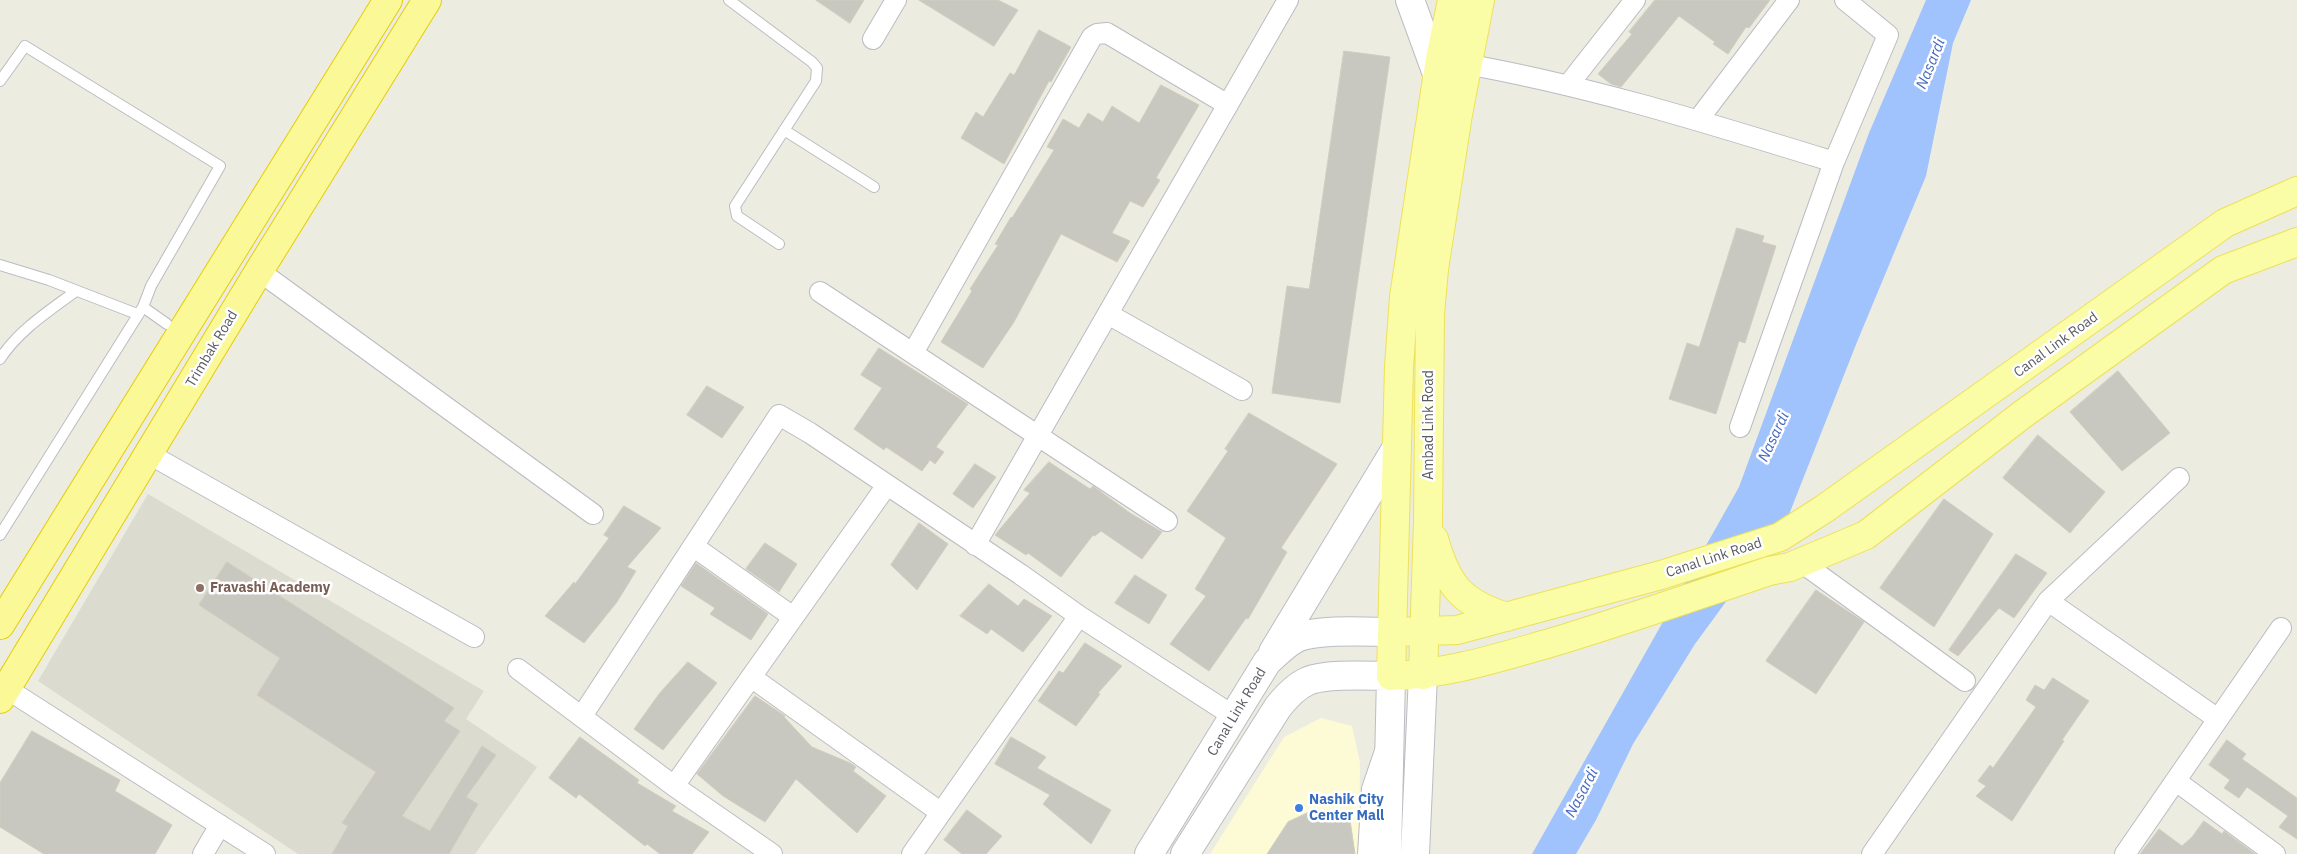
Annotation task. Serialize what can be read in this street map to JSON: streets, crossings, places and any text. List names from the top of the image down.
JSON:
{
  "streets": {
    "highway": ["Trimbak Road"],
    "main road": ["Canal Link Road", "Ambad Link Road"]
  },
  "crossings": [
    ["Canal Link Road", "Ambad Link Road"]
  ],
  "water": ["Nasardi"],
  "places": ["Fravashi Academy", "Nashik City Center Mall"]
}
